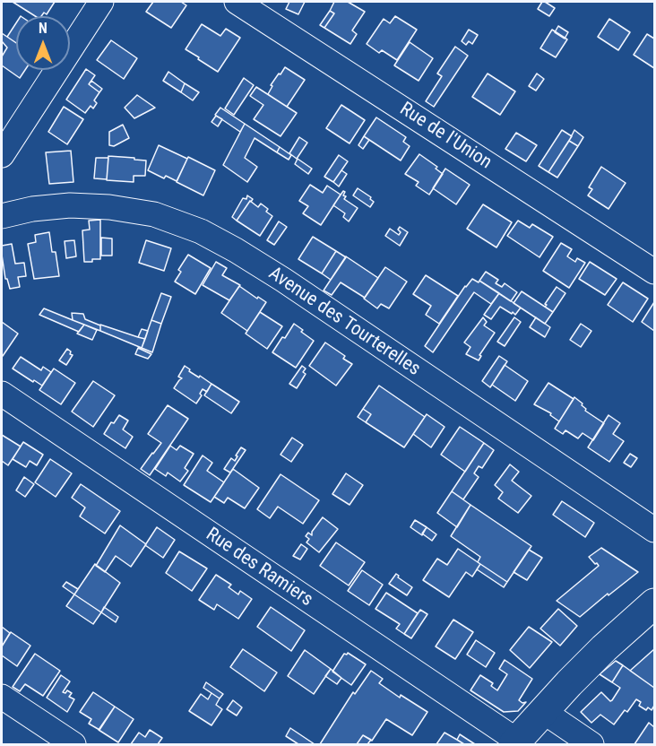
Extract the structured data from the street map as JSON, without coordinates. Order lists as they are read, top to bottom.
{
  "streets": {
    "street": ["Rue de l'Union", "Avenue des Tourterelles", "Rue des Ramiers"]
  },
  "north": "top"
}
